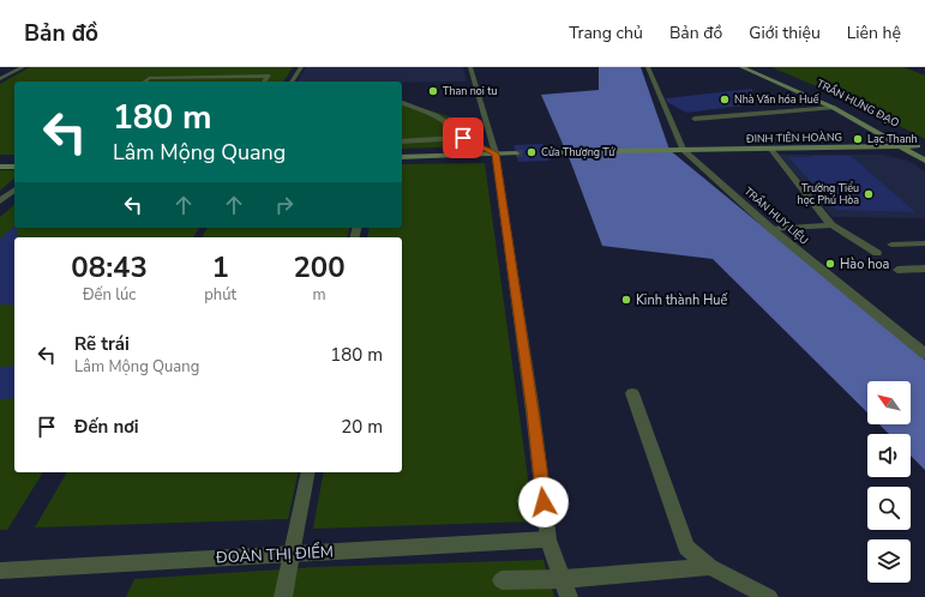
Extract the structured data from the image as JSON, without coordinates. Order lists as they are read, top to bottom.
{
  "streets": {
    "main road": ["TRẦN HƯNG ĐẠO", "ĐINH TIÊN HOÀNG"],
    "street": ["TRẦN HUY LIỆU", "ĐOÀN THỊ ĐIỂM"]
  },
  "crossings": [
    ["TRẦN HƯNG ĐẠO", "ĐINH TIÊN HOÀNG"],
    ["ĐINH TIÊN HOÀNG", "TRẦN HUY LIỆU"]
  ],
  "places": [
    "Than noi tu",
    "Nhà Văn hóa Huế",
    "Lạc Thanh",
    "Cửa Thượng Tứ",
    "Trường Tiểu học Phú Hòa",
    "Hào hoa",
    "Kinh thành Huế"
  ],
  "north": "top left",
  "page": {
    "header": "Bản đồ",
    "nav": [
      "Trang chủ",
      "Bản đồ",
      "Giới thiệu",
      "Liên hệ"
    ],
    "turn": ["180 m", "Lâm Mộng Quang"],
    "eta": [
      "08:43",
      "Đến lúc",
      "1",
      "phút",
      "200",
      "m"
    ],
    "list": [
      {
        "name": "Rẽ trái",
        "note": "Lâm Mộng Quang",
        "value": "180 m"
      },
      {
        "name": "Đến nơi",
        "value": "20 m"
      }
    ]
  }
}
